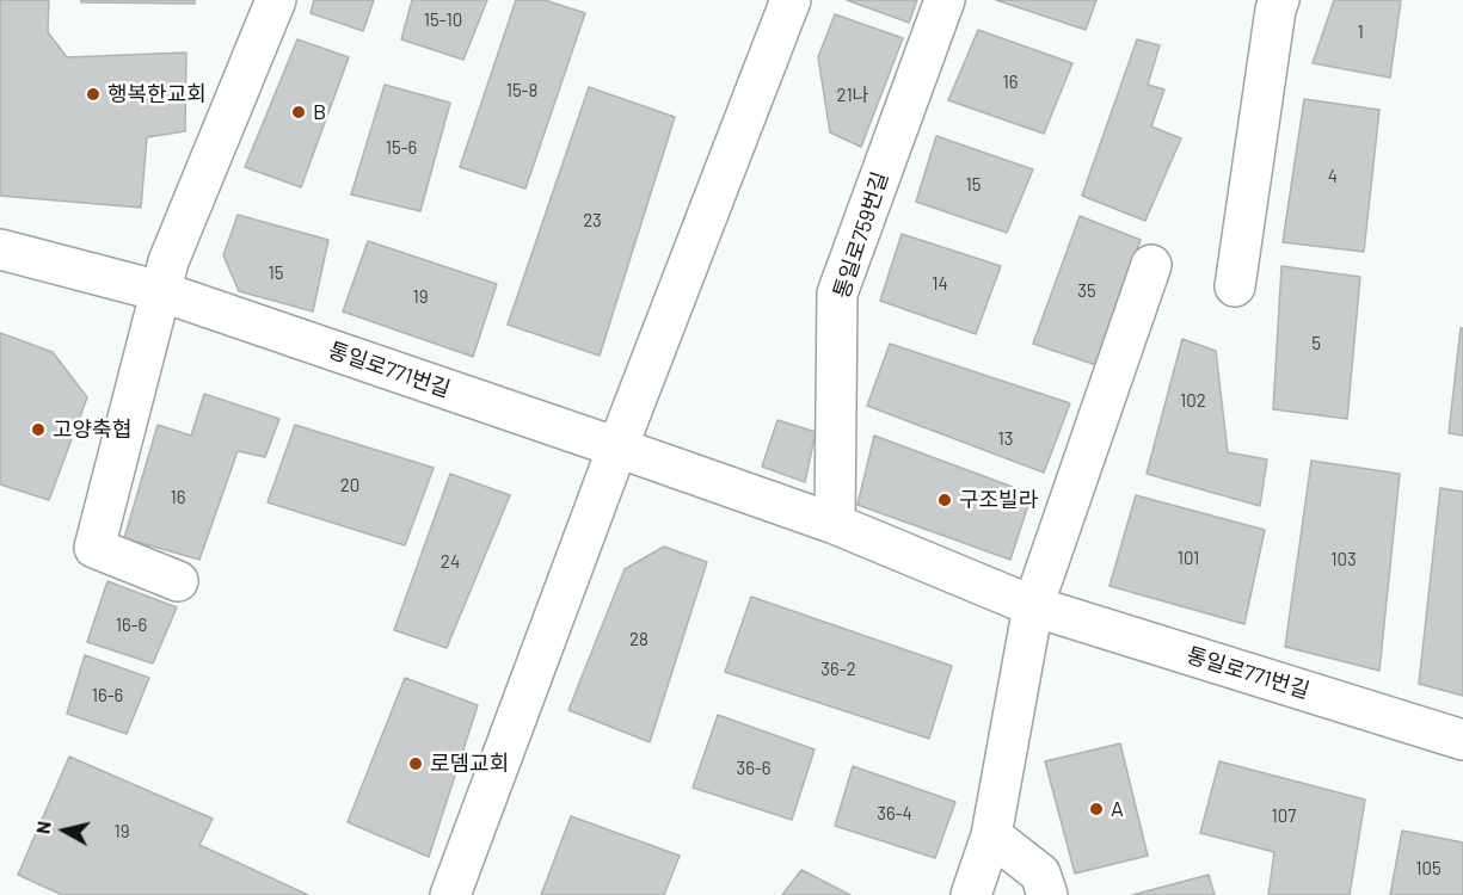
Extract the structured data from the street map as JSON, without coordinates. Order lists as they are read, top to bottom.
{
  "streets": {
    "street": ["통일로759번길", "통일로771번길"]
  },
  "crossings": [
    ["통일로759번길", "통일로771번길"]
  ],
  "places": [
    "행복한교회",
    "B",
    "고양축협",
    "구조빌라",
    "로뎀교회",
    "A"
  ],
  "house_numbers": [
    "15-10",
    "1",
    "16",
    "15-8",
    "21나",
    "15-6",
    "4",
    "15",
    "23",
    "15",
    "14",
    "35",
    "19",
    "5",
    "102",
    "13",
    "20",
    "16",
    "101",
    "103",
    "24",
    "16-6",
    "28",
    "36-2",
    "16-6",
    "36-6",
    "36-4",
    "107",
    "19",
    "105"
  ],
  "north": "left"
}
